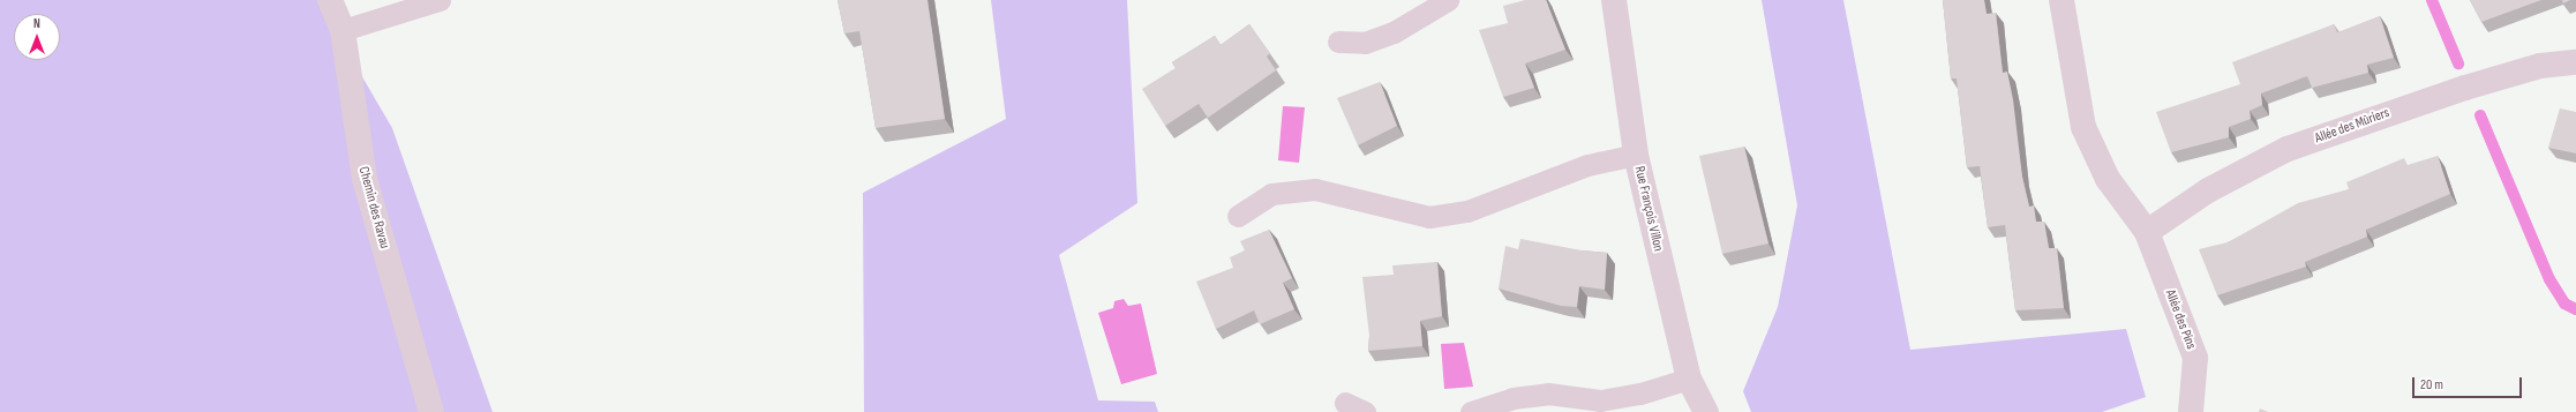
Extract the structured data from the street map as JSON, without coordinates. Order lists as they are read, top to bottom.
{
  "streets": {
    "street": [
      "Allée des Mûriers",
      "Chemin des Ravau",
      "Rue François Villon",
      "Allée des Pins"
    ]
  },
  "crossings": [
    ["Allée des Mûriers", "Allée des Pins"]
  ],
  "scale_bar": "20 m",
  "north": "top"
}
